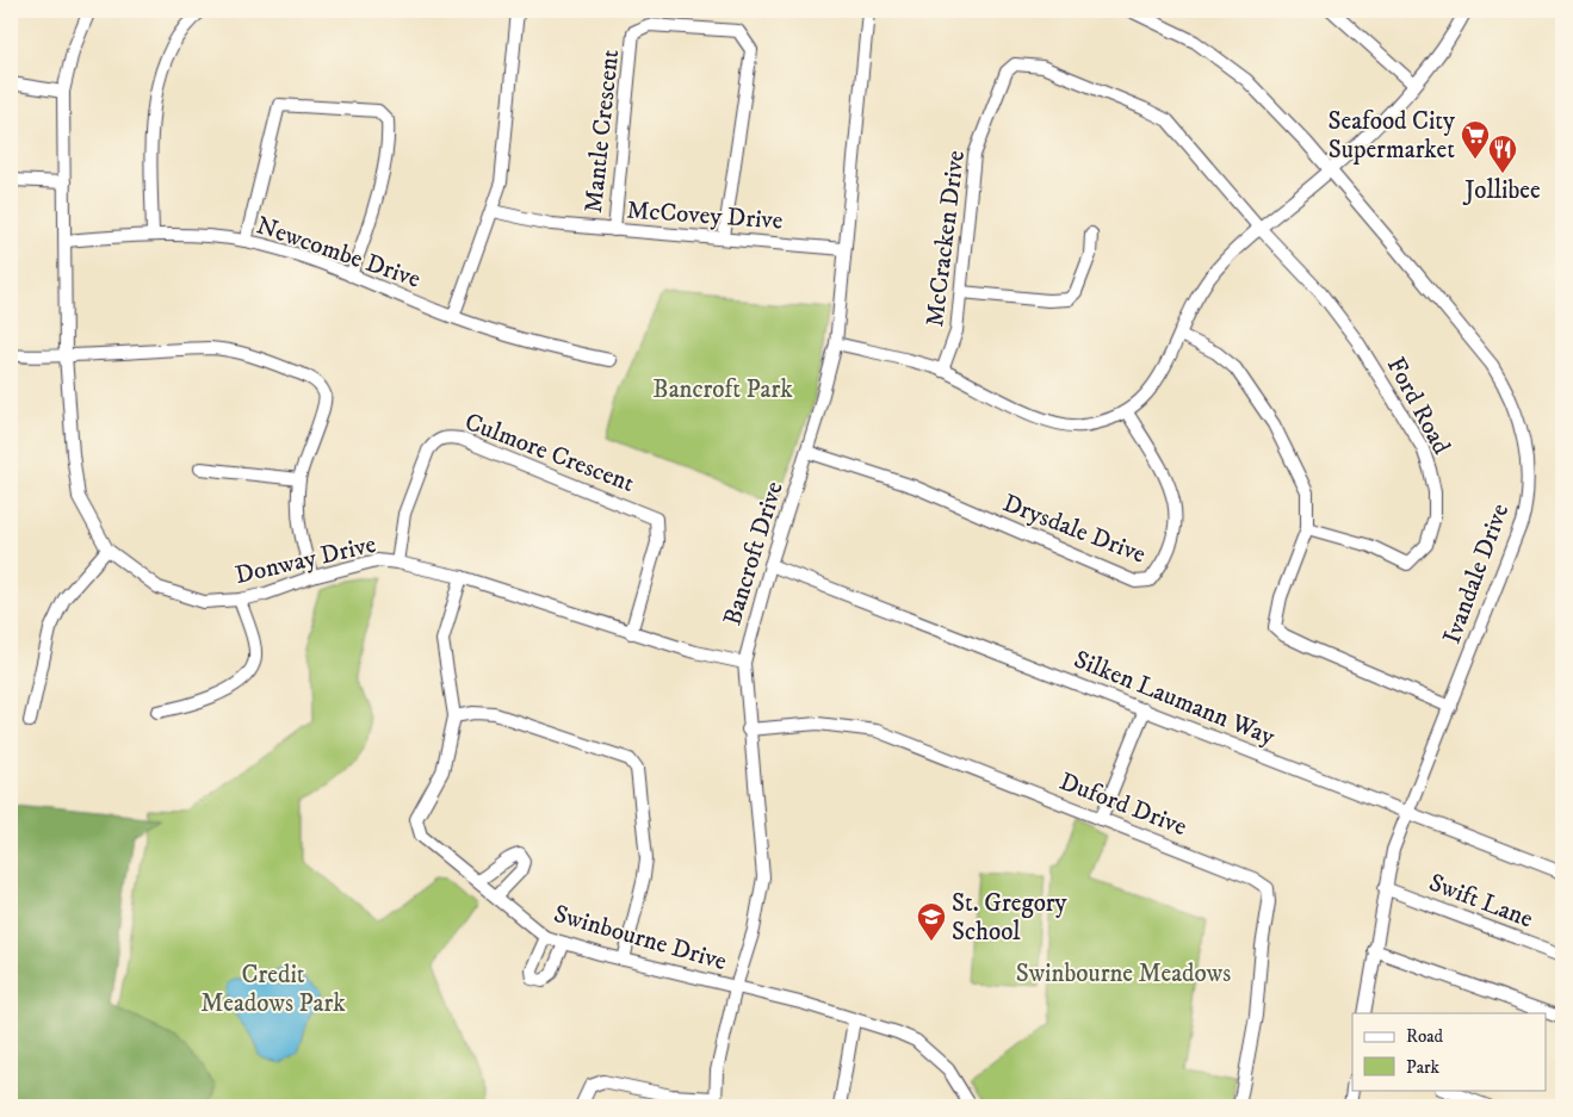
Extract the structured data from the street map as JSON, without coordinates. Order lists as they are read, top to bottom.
{
  "streets": {
    "street": [
      "Mantle Crescent",
      "McCovey Drive",
      "McCracken Drive",
      "Newcombe Drive",
      "Ford Road",
      "Culmore Crescent",
      "Drysdale Drive",
      "Bancroft Drive",
      "Donway Drive",
      "Ivandale Drive",
      "Silken Laumann Way",
      "Duford Drive",
      "Swift Lane",
      "Swinbourne Drive"
    ]
  },
  "crossings": [
    ["Mantle Crescent", "McCovey Drive"],
    ["McCovey Drive", "Bancroft Drive"],
    ["McCracken Drive", "Ford Road"],
    ["Newcombe Drive", "Donway Drive"],
    ["Culmore Crescent", "Donway Drive"],
    ["Drysdale Drive", "Bancroft Drive"],
    ["Bancroft Drive", "Donway Drive"],
    ["Bancroft Drive", "Silken Laumann Way"],
    ["Bancroft Drive", "Duford Drive"],
    ["Bancroft Drive", "Swinbourne Drive"],
    ["Donway Drive", "Swinbourne Drive"],
    ["Ivandale Drive", "Silken Laumann Way"],
    ["Ivandale Drive", "Swift Lane"]
  ],
  "parks": ["Bancroft Park", "Swinbourne Meadows", "Credit Meadows Park"],
  "places": {
    "supermarket": ["Seafood City Supermarket"],
    "restaurant": ["Jollibee"],
    "school or university": ["St. Gregory School"]
  },
  "legend": ["Road", "Park"]
}
